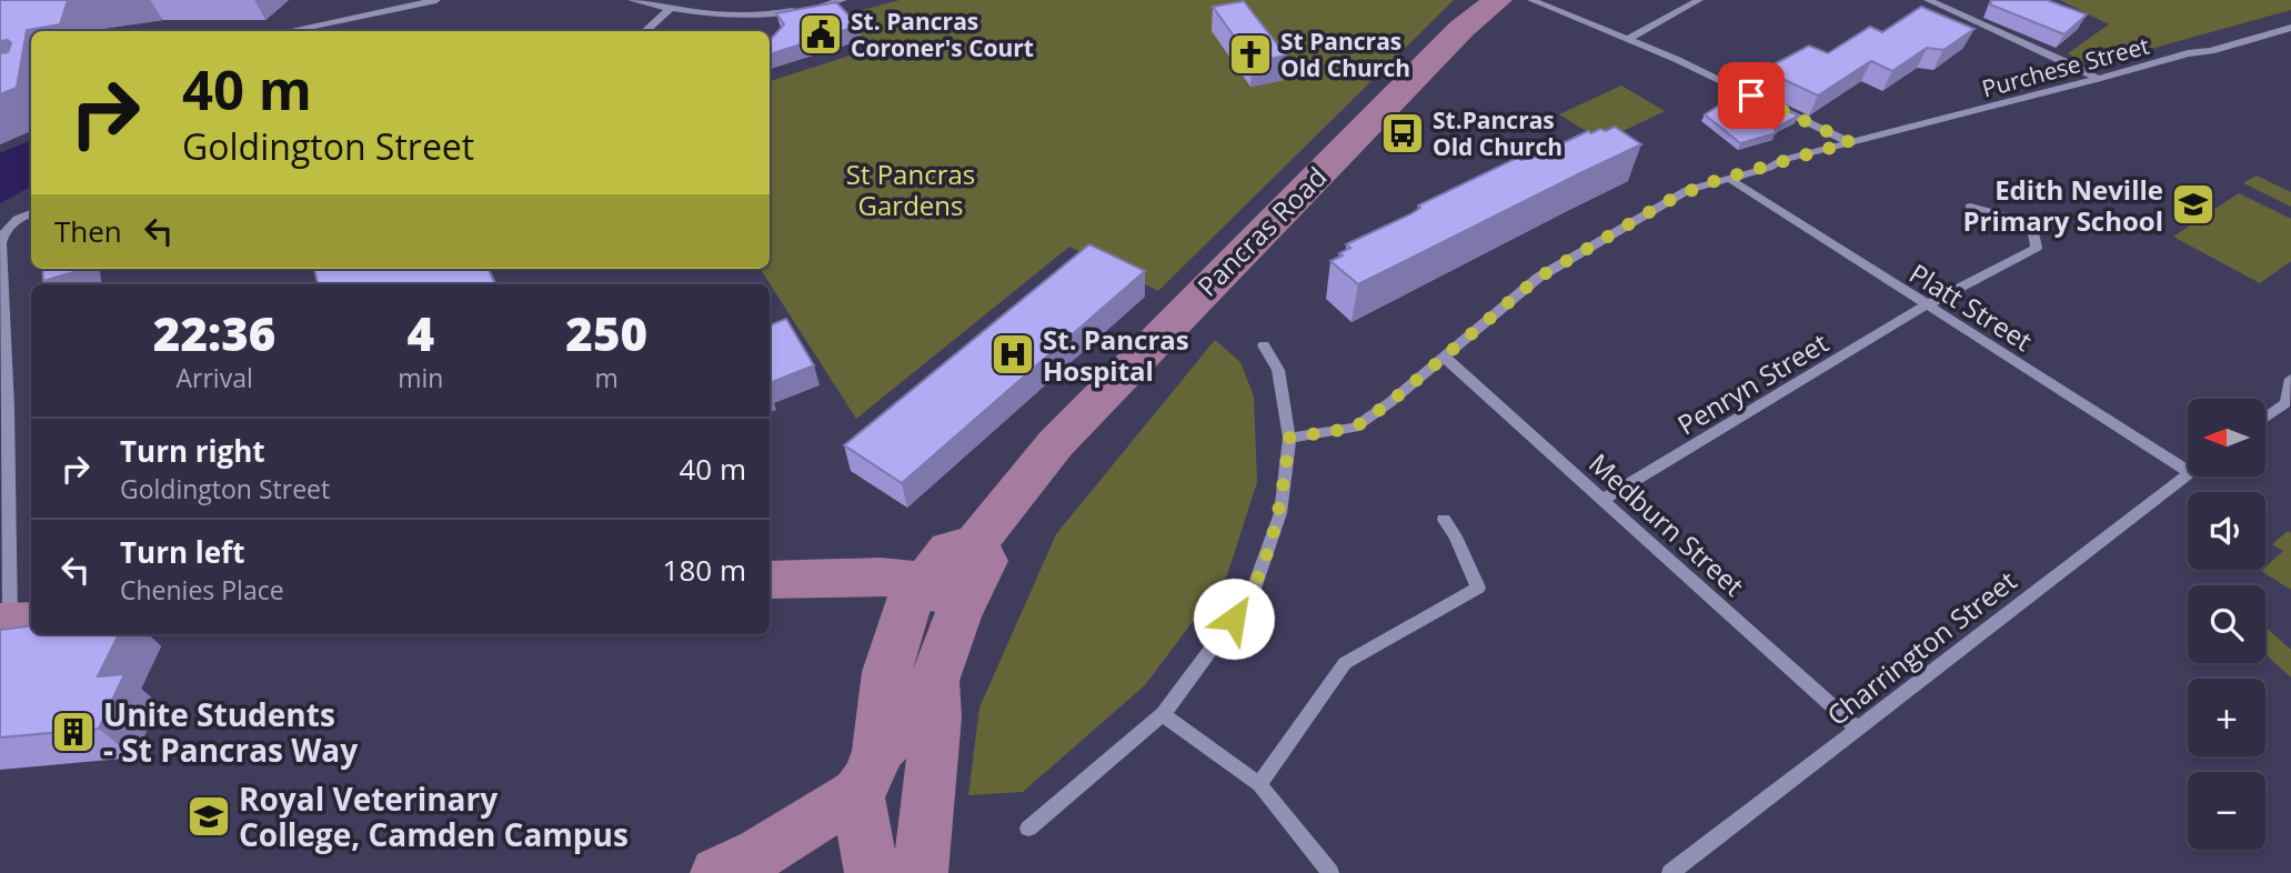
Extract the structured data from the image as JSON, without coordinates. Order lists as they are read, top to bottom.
{
  "streets": {
    "main road": ["Pancras Road"],
    "street": [
      "Purchese Street",
      "Platt Street",
      "Penryn Street",
      "Medburn Street",
      "Charrington Street"
    ]
  },
  "crossings": [
    ["Purchese Street", "Platt Street"],
    ["Purchese Street", "Medburn Street"],
    ["Platt Street", "Penryn Street"],
    ["Penryn Street", "Medburn Street"],
    ["Medburn Street", "Charrington Street"]
  ],
  "parks": ["St Pancras Gardens"],
  "places": {
    "public building": ["St. Pancras Coroner's Court"],
    "church": ["St Pancras Old Church"],
    "bus stop": ["St.Pancras Old Church"],
    "school or university": ["Edith Neville Primary School", "Royal Veterinary College, Camden Campus"],
    "hospital": ["St. Pancras Hospital"],
    "building": ["Unite Students - St Pancras Way"]
  },
  "north": "left",
  "page": {
    "turn": ["40 m", "Goldington Street"],
    "then": "Then",
    "eta": [
      "22:36",
      "Arrival",
      "4",
      "min",
      "250",
      "m"
    ],
    "map_buttons": ["+", "−"],
    "list": [
      {
        "name": "Turn right",
        "note": "Goldington Street",
        "value": "40 m"
      },
      {
        "name": "Turn left",
        "note": "Chenies Place",
        "value": "180 m"
      }
    ]
  }
}
